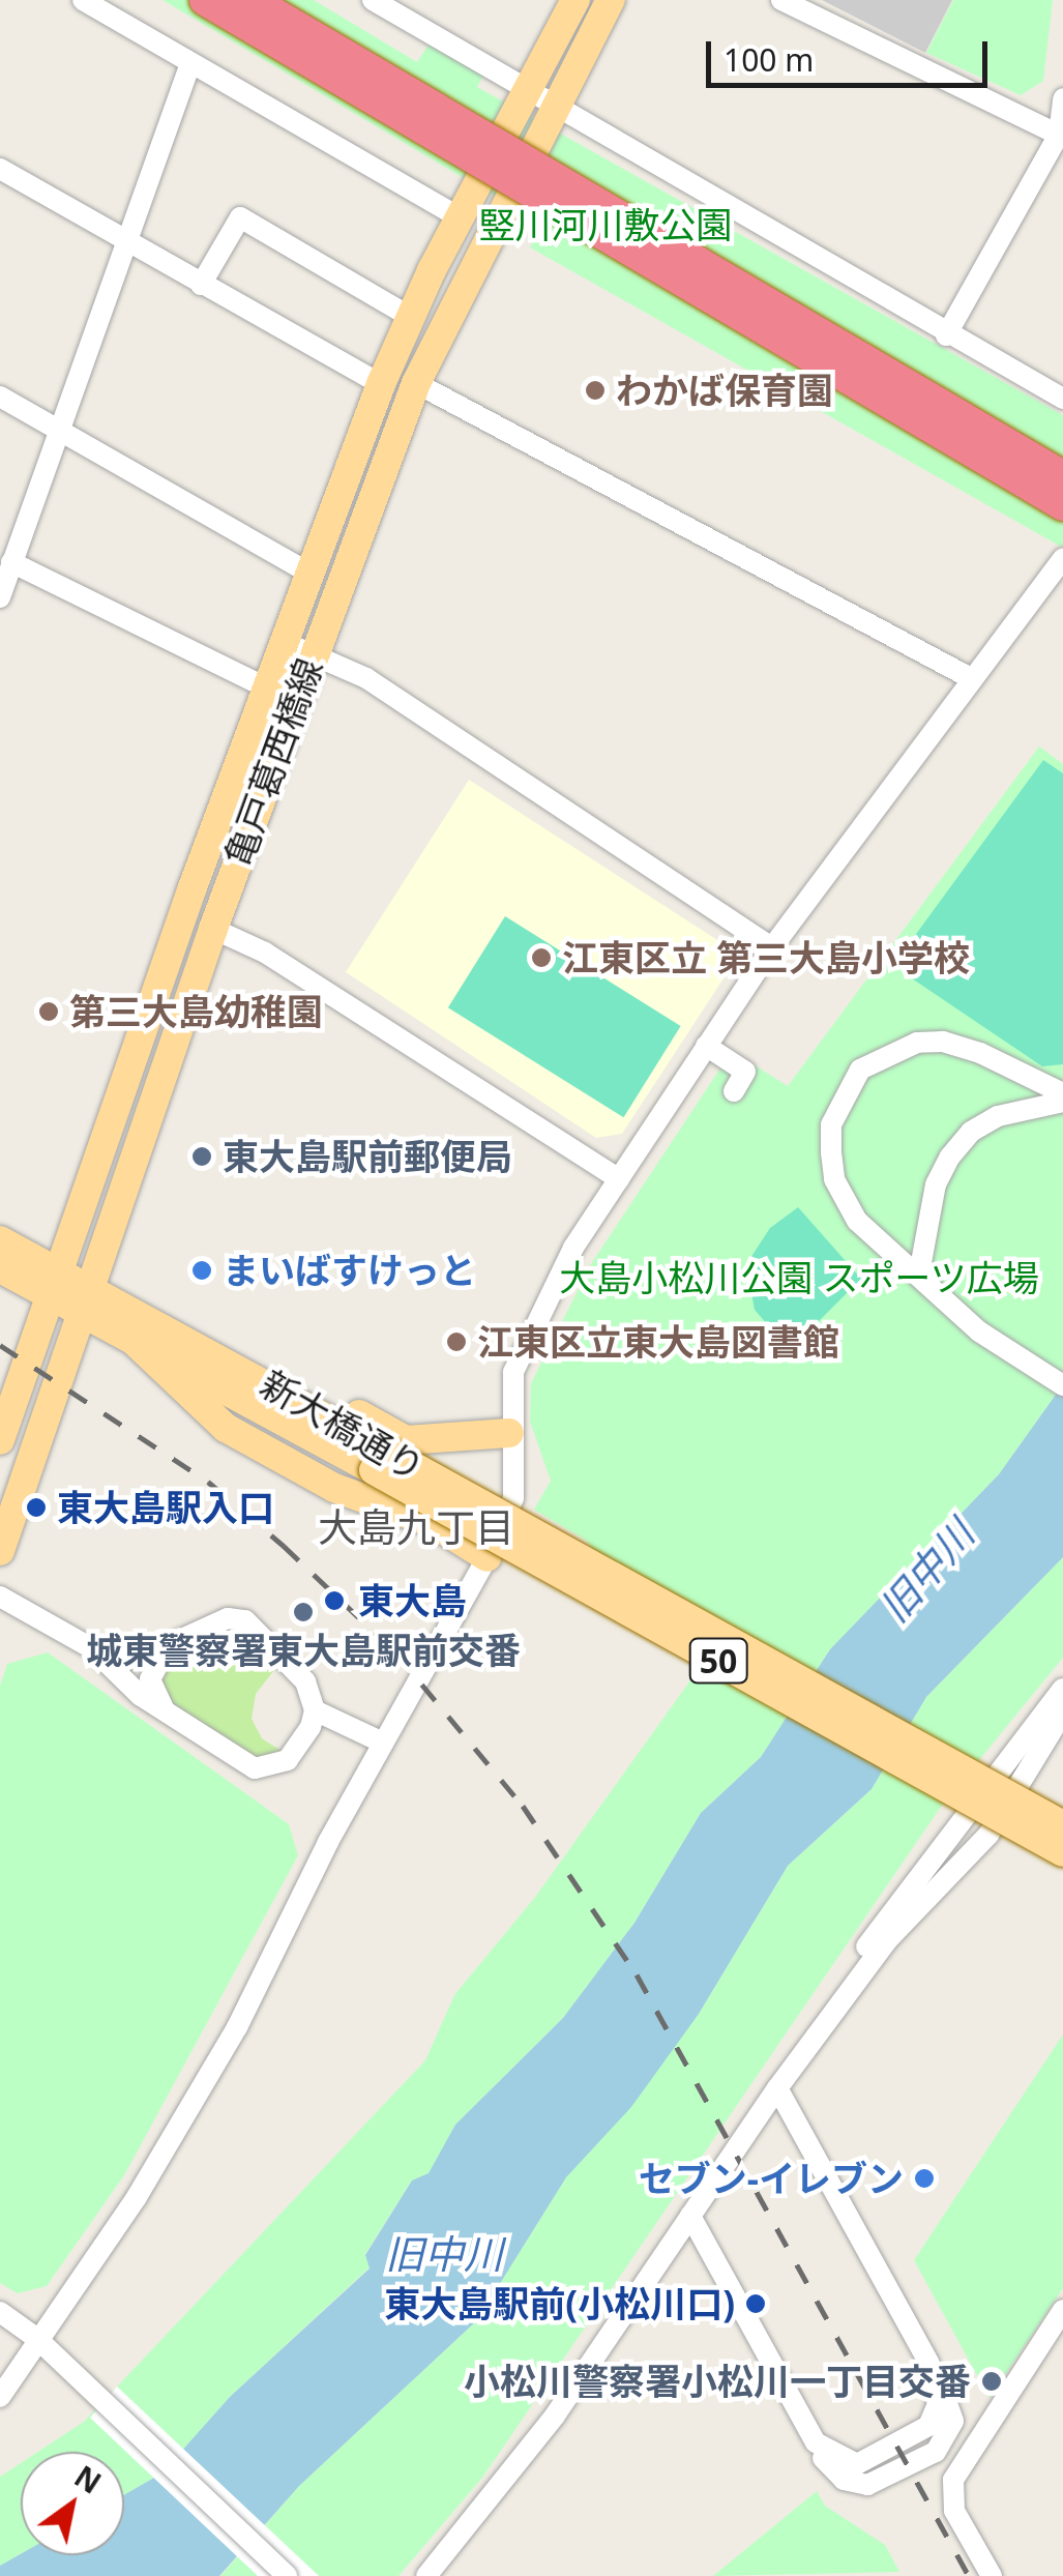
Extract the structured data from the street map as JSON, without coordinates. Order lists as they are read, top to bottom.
{
  "streets": {
    "main road": ["亀戸葛西橋線", "新大橋通り", "50"]
  },
  "crossings": [
    ["亀戸葛西橋線", "新大橋通り"]
  ],
  "districts": ["大島九丁目"],
  "water": ["旧中川"],
  "parks": ["竪川河川敷公園", "大島小松川公園 スポーツ広場"],
  "places": [
    "わかば保育園",
    "江東区立 第三大島小学校",
    "第三大島幼稚園",
    "東大島駅前郵便局",
    "まいばすけっと",
    "江東区立東大島図書館",
    "東大島駅入口",
    "東大島",
    "城東警察署東大島駅前交番",
    "セブン-イレブン",
    "東大島駅前(小松川口)",
    "小松川警察署小松川一丁目交番"
  ],
  "scale_bar": "100 m",
  "north": "top right"
}
